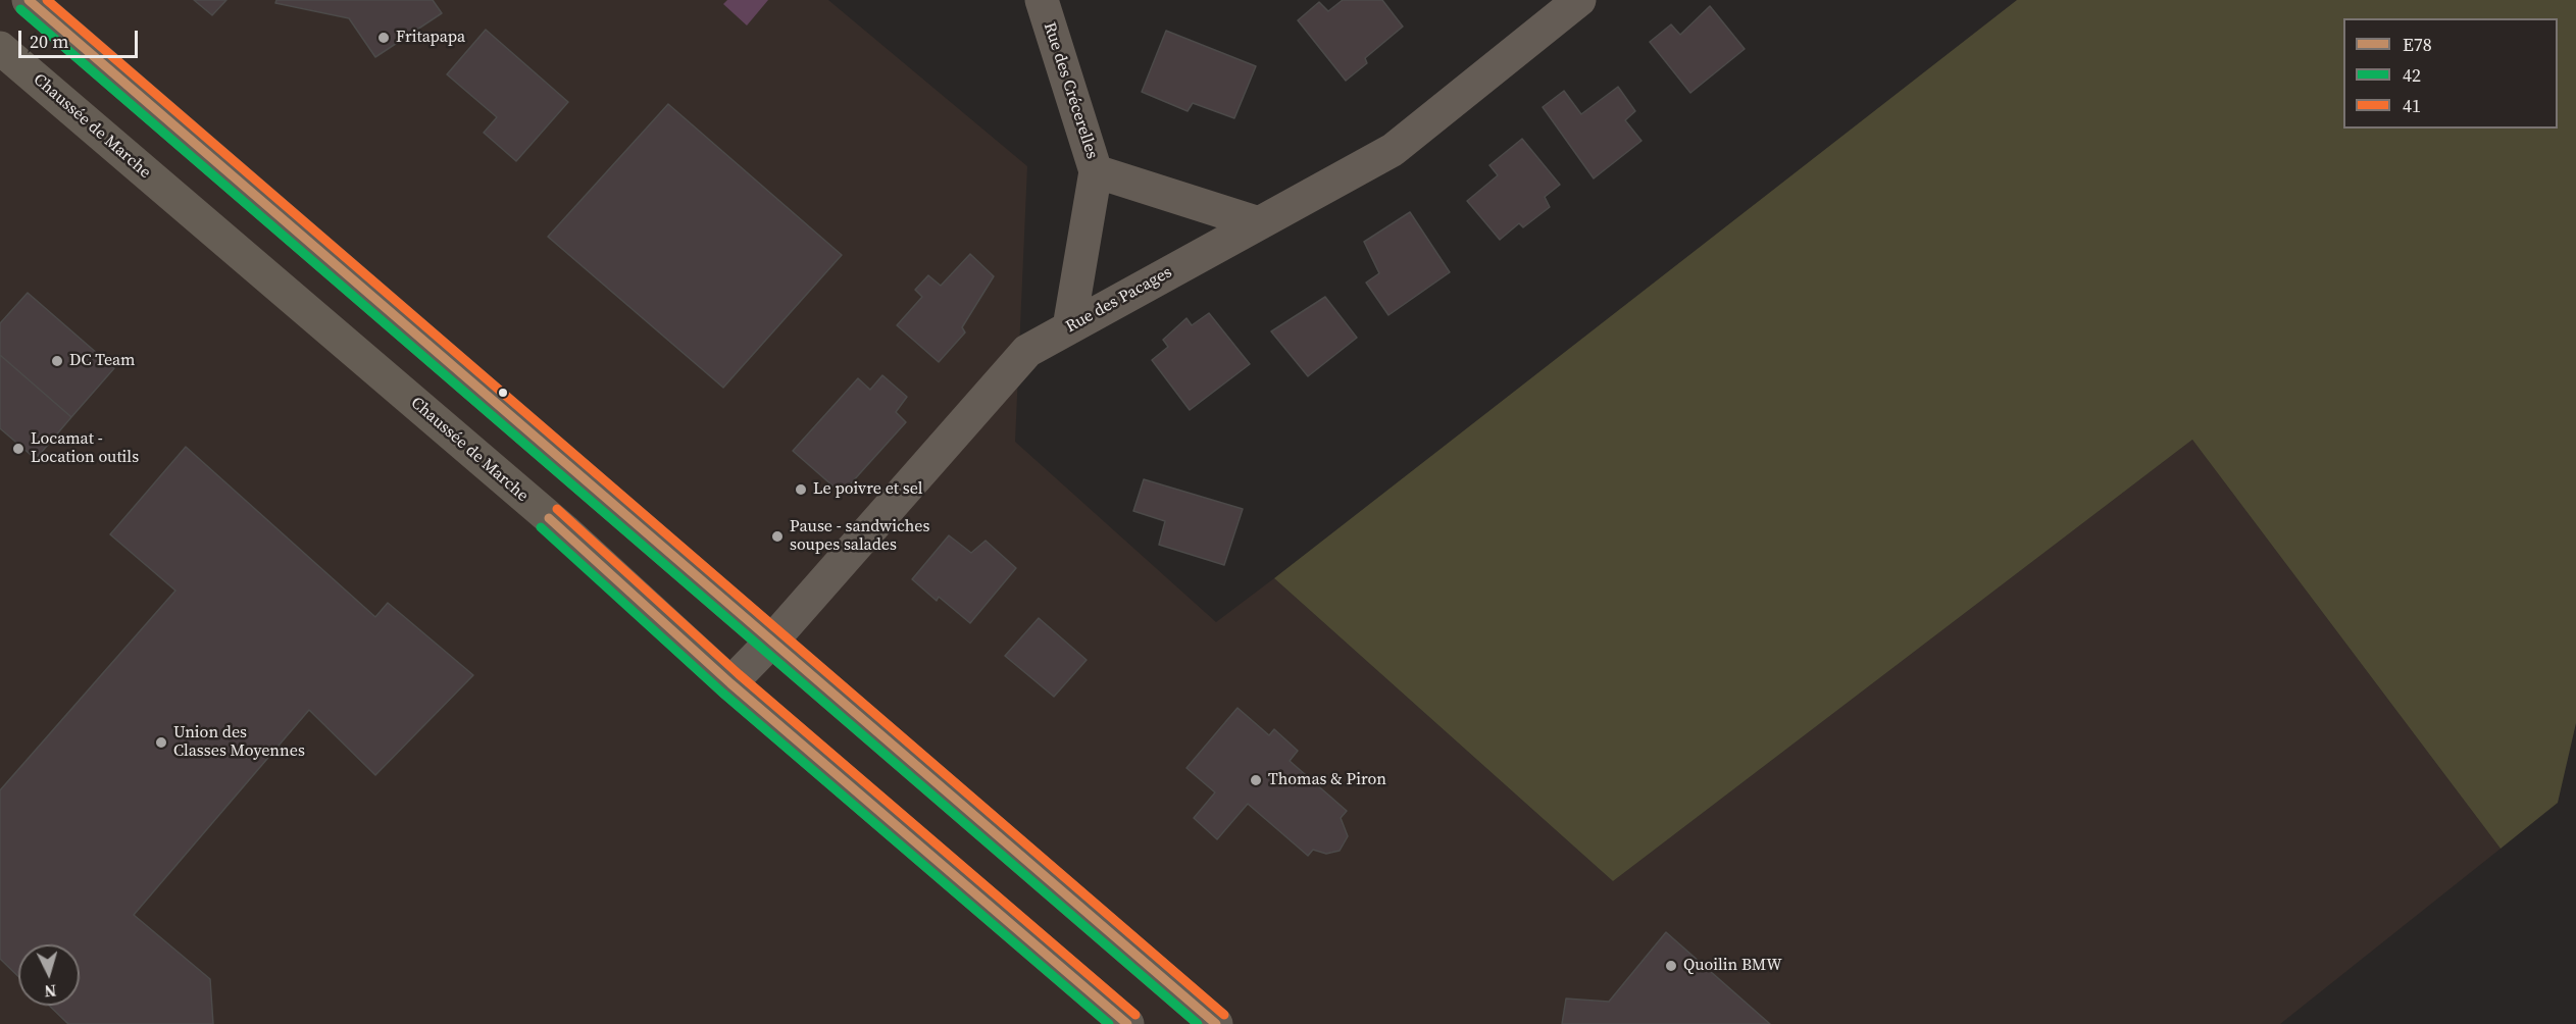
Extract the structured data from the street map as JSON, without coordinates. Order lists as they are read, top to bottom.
{
  "streets": {
    "main road": ["Chaussée de Marche"],
    "street": ["Rue des Crécerelles", "Rue des Pacages"]
  },
  "crossings": [
    ["Rue des Crécerelles", "Rue des Pacages"],
    ["Chaussée de Marche", "Rue des Pacages"]
  ],
  "places": [
    "Fritapapa",
    "DC Team",
    "Locamat - Location outils",
    "Le poivre et sel",
    "Pause - sandwiches soupes salades",
    "Union des Classes Moyennes",
    "Thomas & Piron",
    "Quoilin BMW"
  ],
  "lines": ["transit line E78", "transit line 41", "transit line 42"],
  "legend": ["E78", "42", "41"],
  "scale_bar": "20 m",
  "north": "bottom"
}
